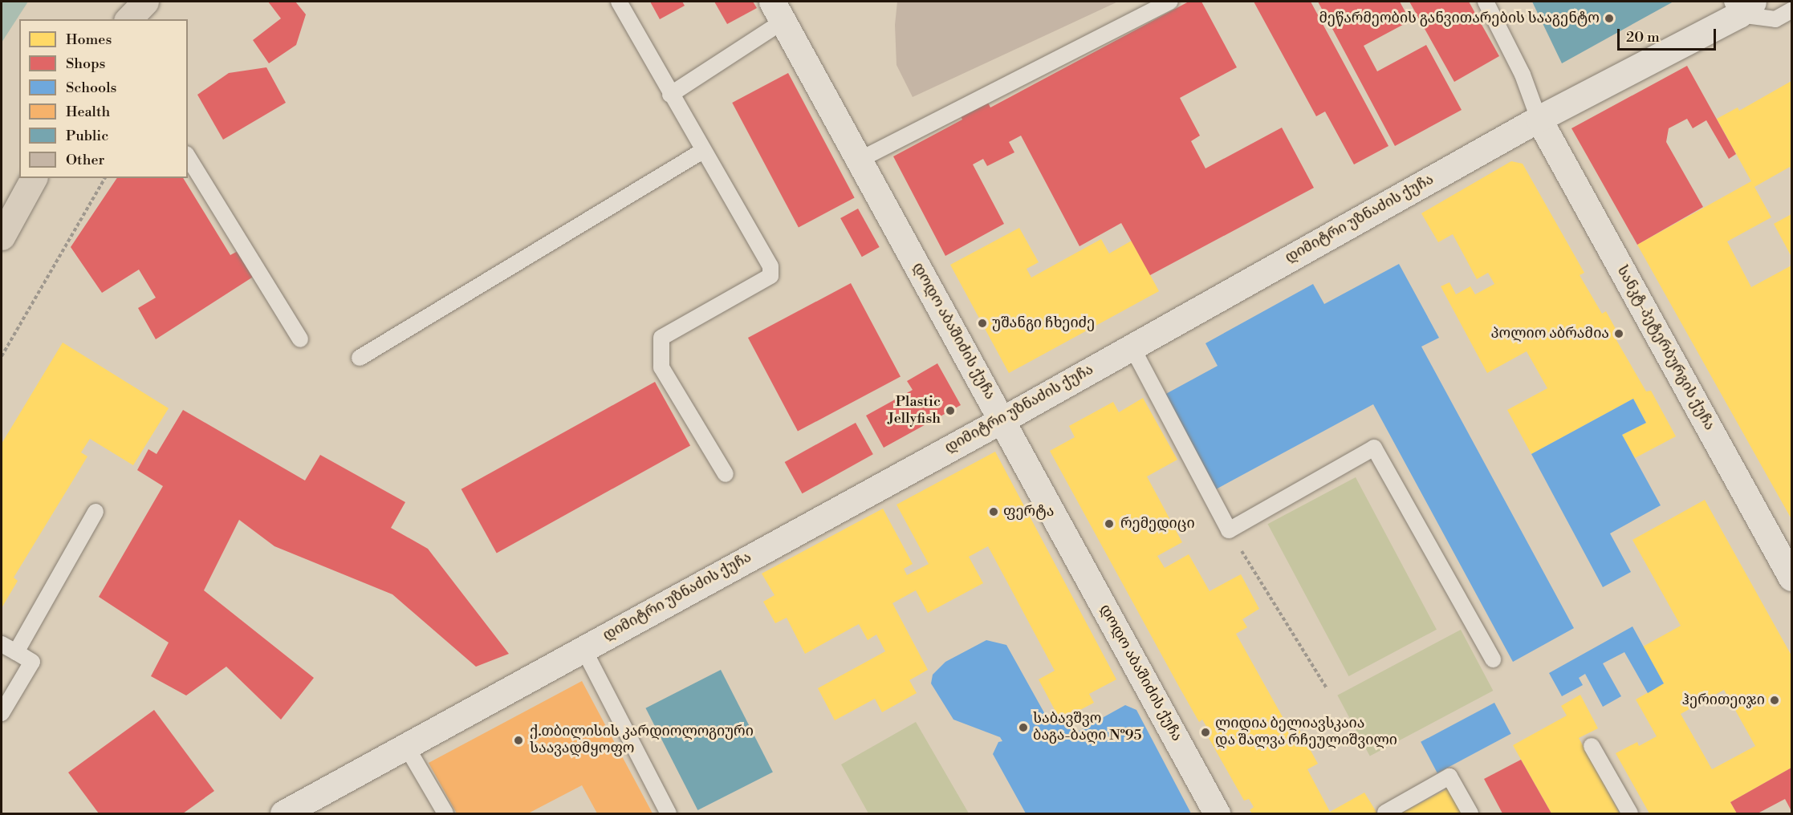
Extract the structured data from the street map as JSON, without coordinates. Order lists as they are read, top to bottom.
{
  "streets": {
    "street": ["დიმიტრი უზნაძის ქუჩა", "დოდო აბაშიძის ქუჩა", "სანკტ-პეტერბურგის ქუჩა"]
  },
  "crossings": [
    ["დიმიტრი უზნაძის ქუჩა", "დოდო აბაშიძის ქუჩა"],
    ["დიმიტრი უზნაძის ქუჩა", "სანკტ-პეტერბურგის ქუჩა"]
  ],
  "places": [
    "მეწარმეობის განვითარების სააგენტო",
    "უშანგი ჩხეიძე",
    "პოლიო აბრამია",
    "Plastic Jellyfish",
    "ფერტა",
    "რემედიცი",
    "ჰერითეიჯი",
    "საბავშვო ბაგა-ბაღი №95",
    "ლიდია ბელიავსკაია და შალვა რჩეულიშვილი",
    "ქ.თბილისის კარდიოლოგიური საავადმყოფო"
  ],
  "legend": [
    "Homes",
    "Shops",
    "Schools",
    "Health",
    "Public",
    "Other"
  ],
  "scale_bar": "20 m"
}
